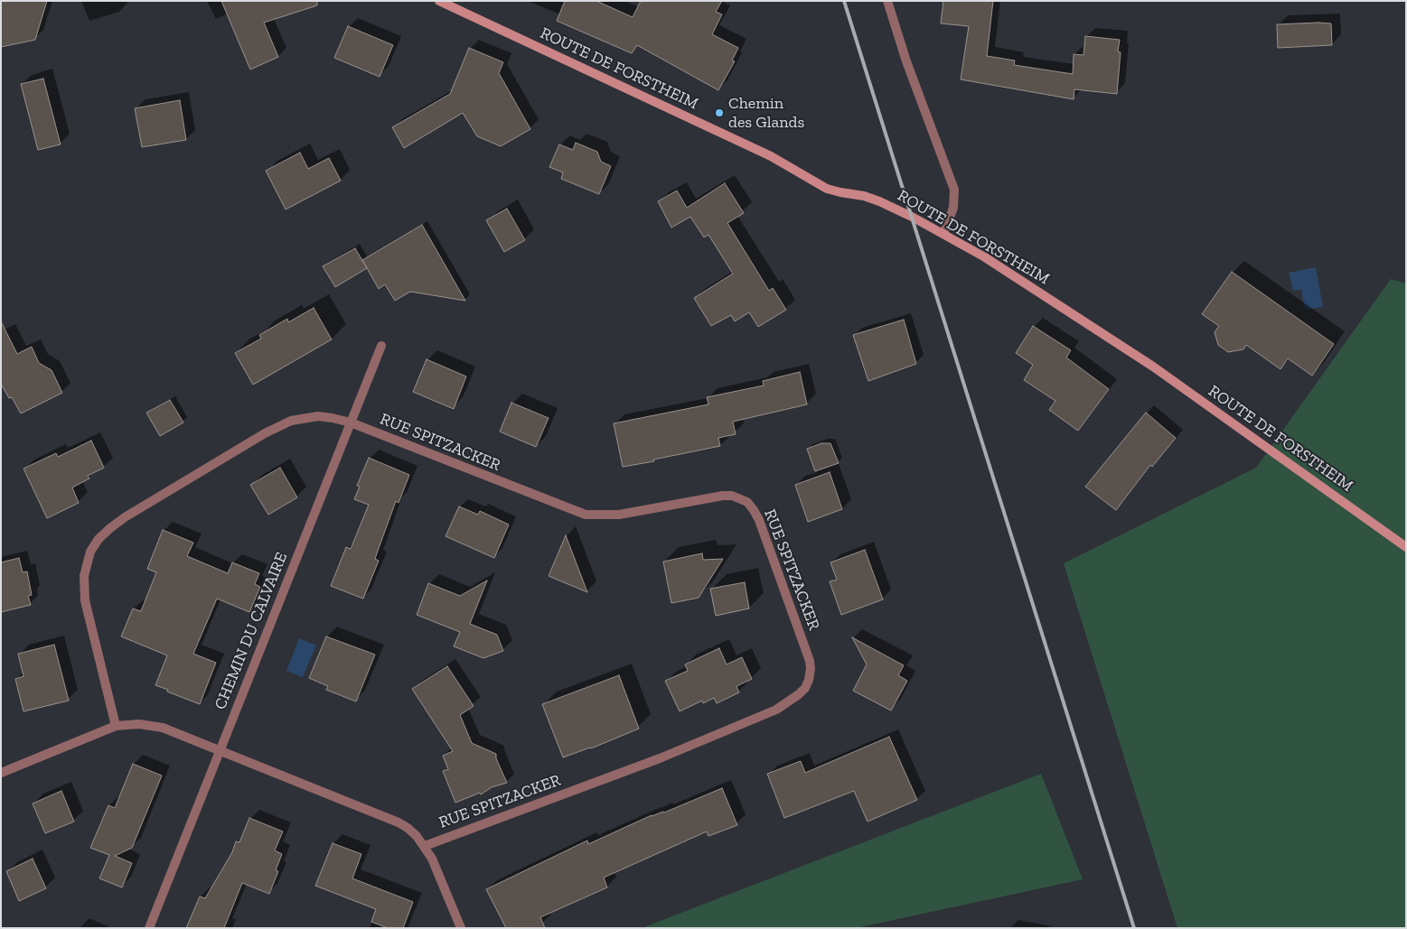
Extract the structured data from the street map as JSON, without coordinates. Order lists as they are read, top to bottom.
{
  "streets": {
    "street": ["ROUTE DE FORSTHEIM", "RUE SPITZACKER", "CHEMIN DU CALVAIRE"]
  },
  "crossings": [
    ["RUE SPITZACKER", "CHEMIN DU CALVAIRE"]
  ],
  "places": ["Chemin des Glands"]
}
